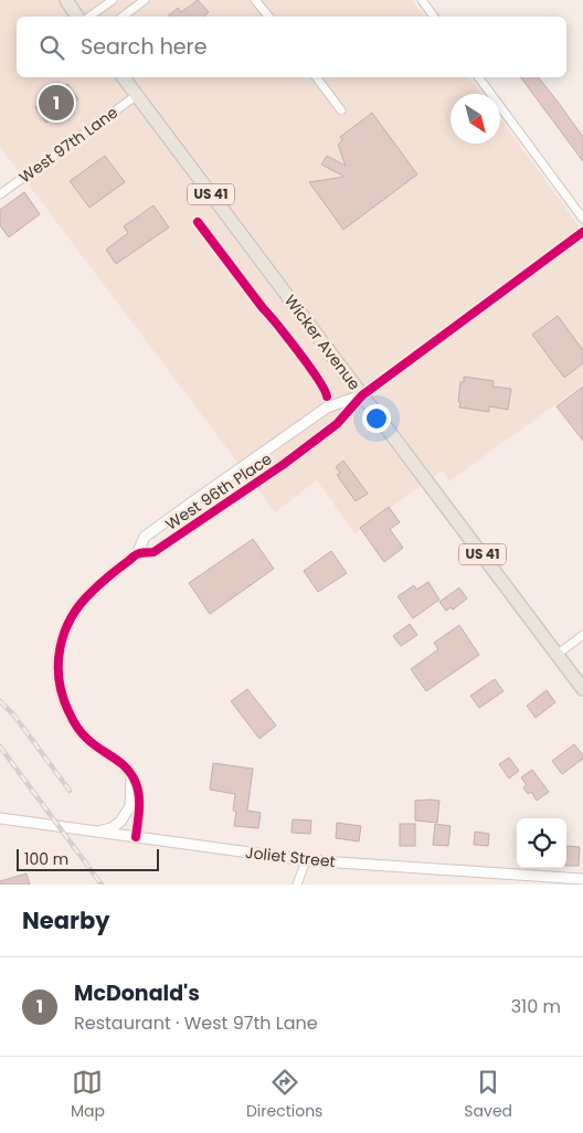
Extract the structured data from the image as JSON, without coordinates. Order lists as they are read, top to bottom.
{
  "streets": {
    "highway": ["US 41", "Wicker Avenue"],
    "street": ["West 97th Lane", "West 96th Place", "Joliet Street"]
  },
  "crossings": [
    ["West 97th Lane", "Wicker Avenue"],
    ["Wicker Avenue", "West 96th Place"]
  ],
  "scale_bar": "100 m",
  "north": "bottom right",
  "page": {
    "search": "Search here",
    "pins": "1",
    "scale": "100 m",
    "heading": "Nearby",
    "list": [
      {
        "mark": "1",
        "name": "McDonald's",
        "note": "Restaurant · West 97th Lane",
        "value": "310 m"
      }
    ],
    "nav": ["Map", "Directions", "Saved"]
  }
}
